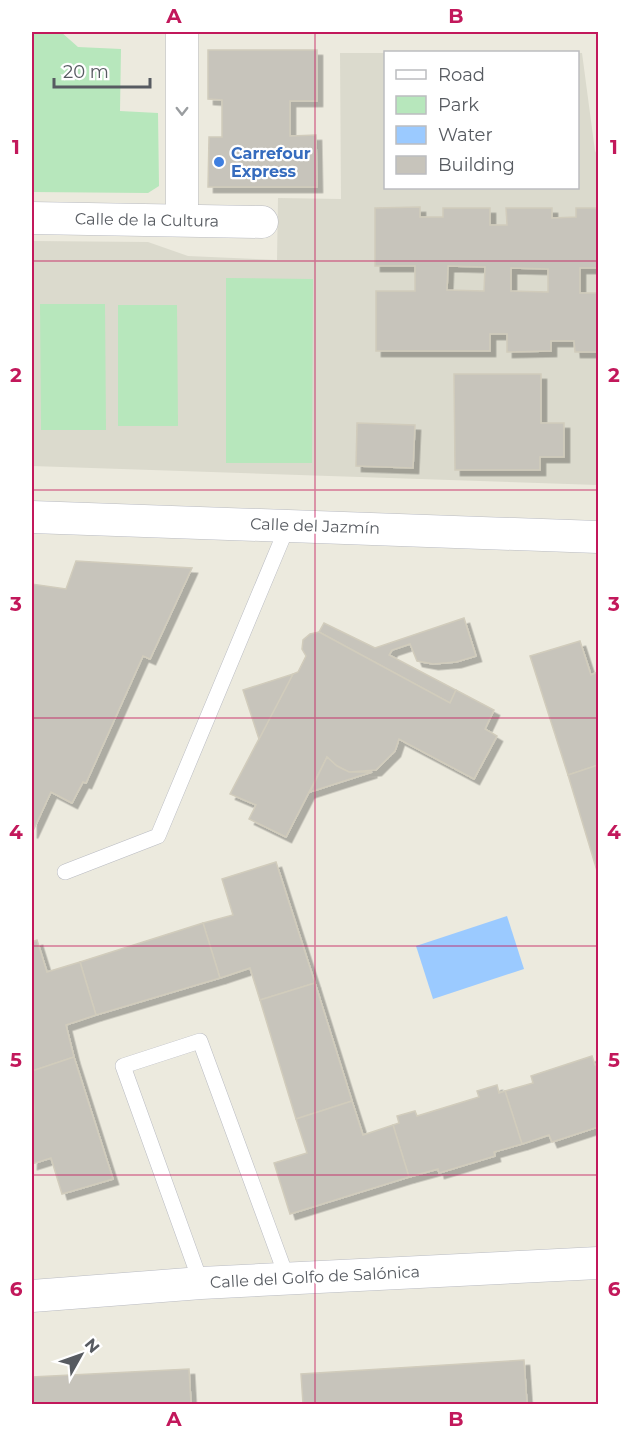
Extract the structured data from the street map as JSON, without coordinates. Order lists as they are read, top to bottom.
{
  "streets": {
    "street": ["Calle de la Cultura", "Calle del Jazmín", "Calle del Golfo de Salónica"]
  },
  "places": ["Carrefour Express"],
  "legend": [
    "Road",
    "Park",
    "Water",
    "Building"
  ],
  "scale_bar": "20 m",
  "north": "top right",
  "grid": {
    "columns": ["A", "B"],
    "rows": [
      "1",
      "2",
      "3",
      "4",
      "5",
      "6"
    ]
  }
}
